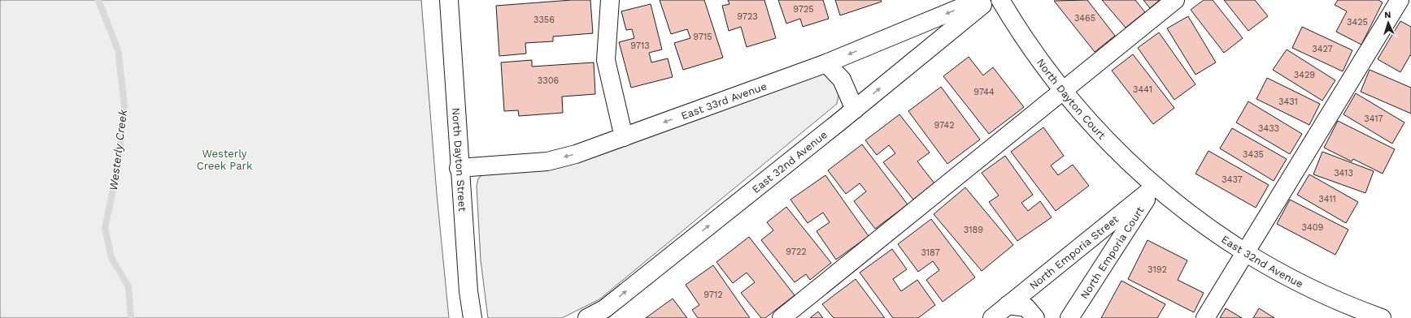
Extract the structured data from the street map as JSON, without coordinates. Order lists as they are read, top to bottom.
{
  "streets": {
    "street": [
      "North Dayton Court",
      "East 33rd Avenue",
      "North Dayton Street",
      "East 32nd Avenue",
      "North Emporia Street",
      "North Emporia Court"
    ]
  },
  "crossings": [
    ["North Dayton Court", "East 32nd Avenue"],
    ["North Dayton Court", "North Emporia Street"],
    ["North Dayton Court", "North Emporia Court"],
    ["East 33rd Avenue", "North Dayton Street"],
    ["East 32nd Avenue", "North Emporia Street"],
    ["East 32nd Avenue", "North Emporia Court"],
    ["North Emporia Street", "North Emporia Court"]
  ],
  "one_way": ["East 33rd Avenue"],
  "water": ["Westerly Creek"],
  "parks": ["Westerly Creek Park"],
  "house_numbers": [
    "9725",
    "9723",
    "3465",
    "3356",
    "3425",
    "9715",
    "9713",
    "3427",
    "3429",
    "3306",
    "3441",
    "9744",
    "3431",
    "3417",
    "9742",
    "3433",
    "3435",
    "3413",
    "3437",
    "3411",
    "3409",
    "3189",
    "9722",
    "3187",
    "3192",
    "9712"
  ],
  "north": "top"
}
